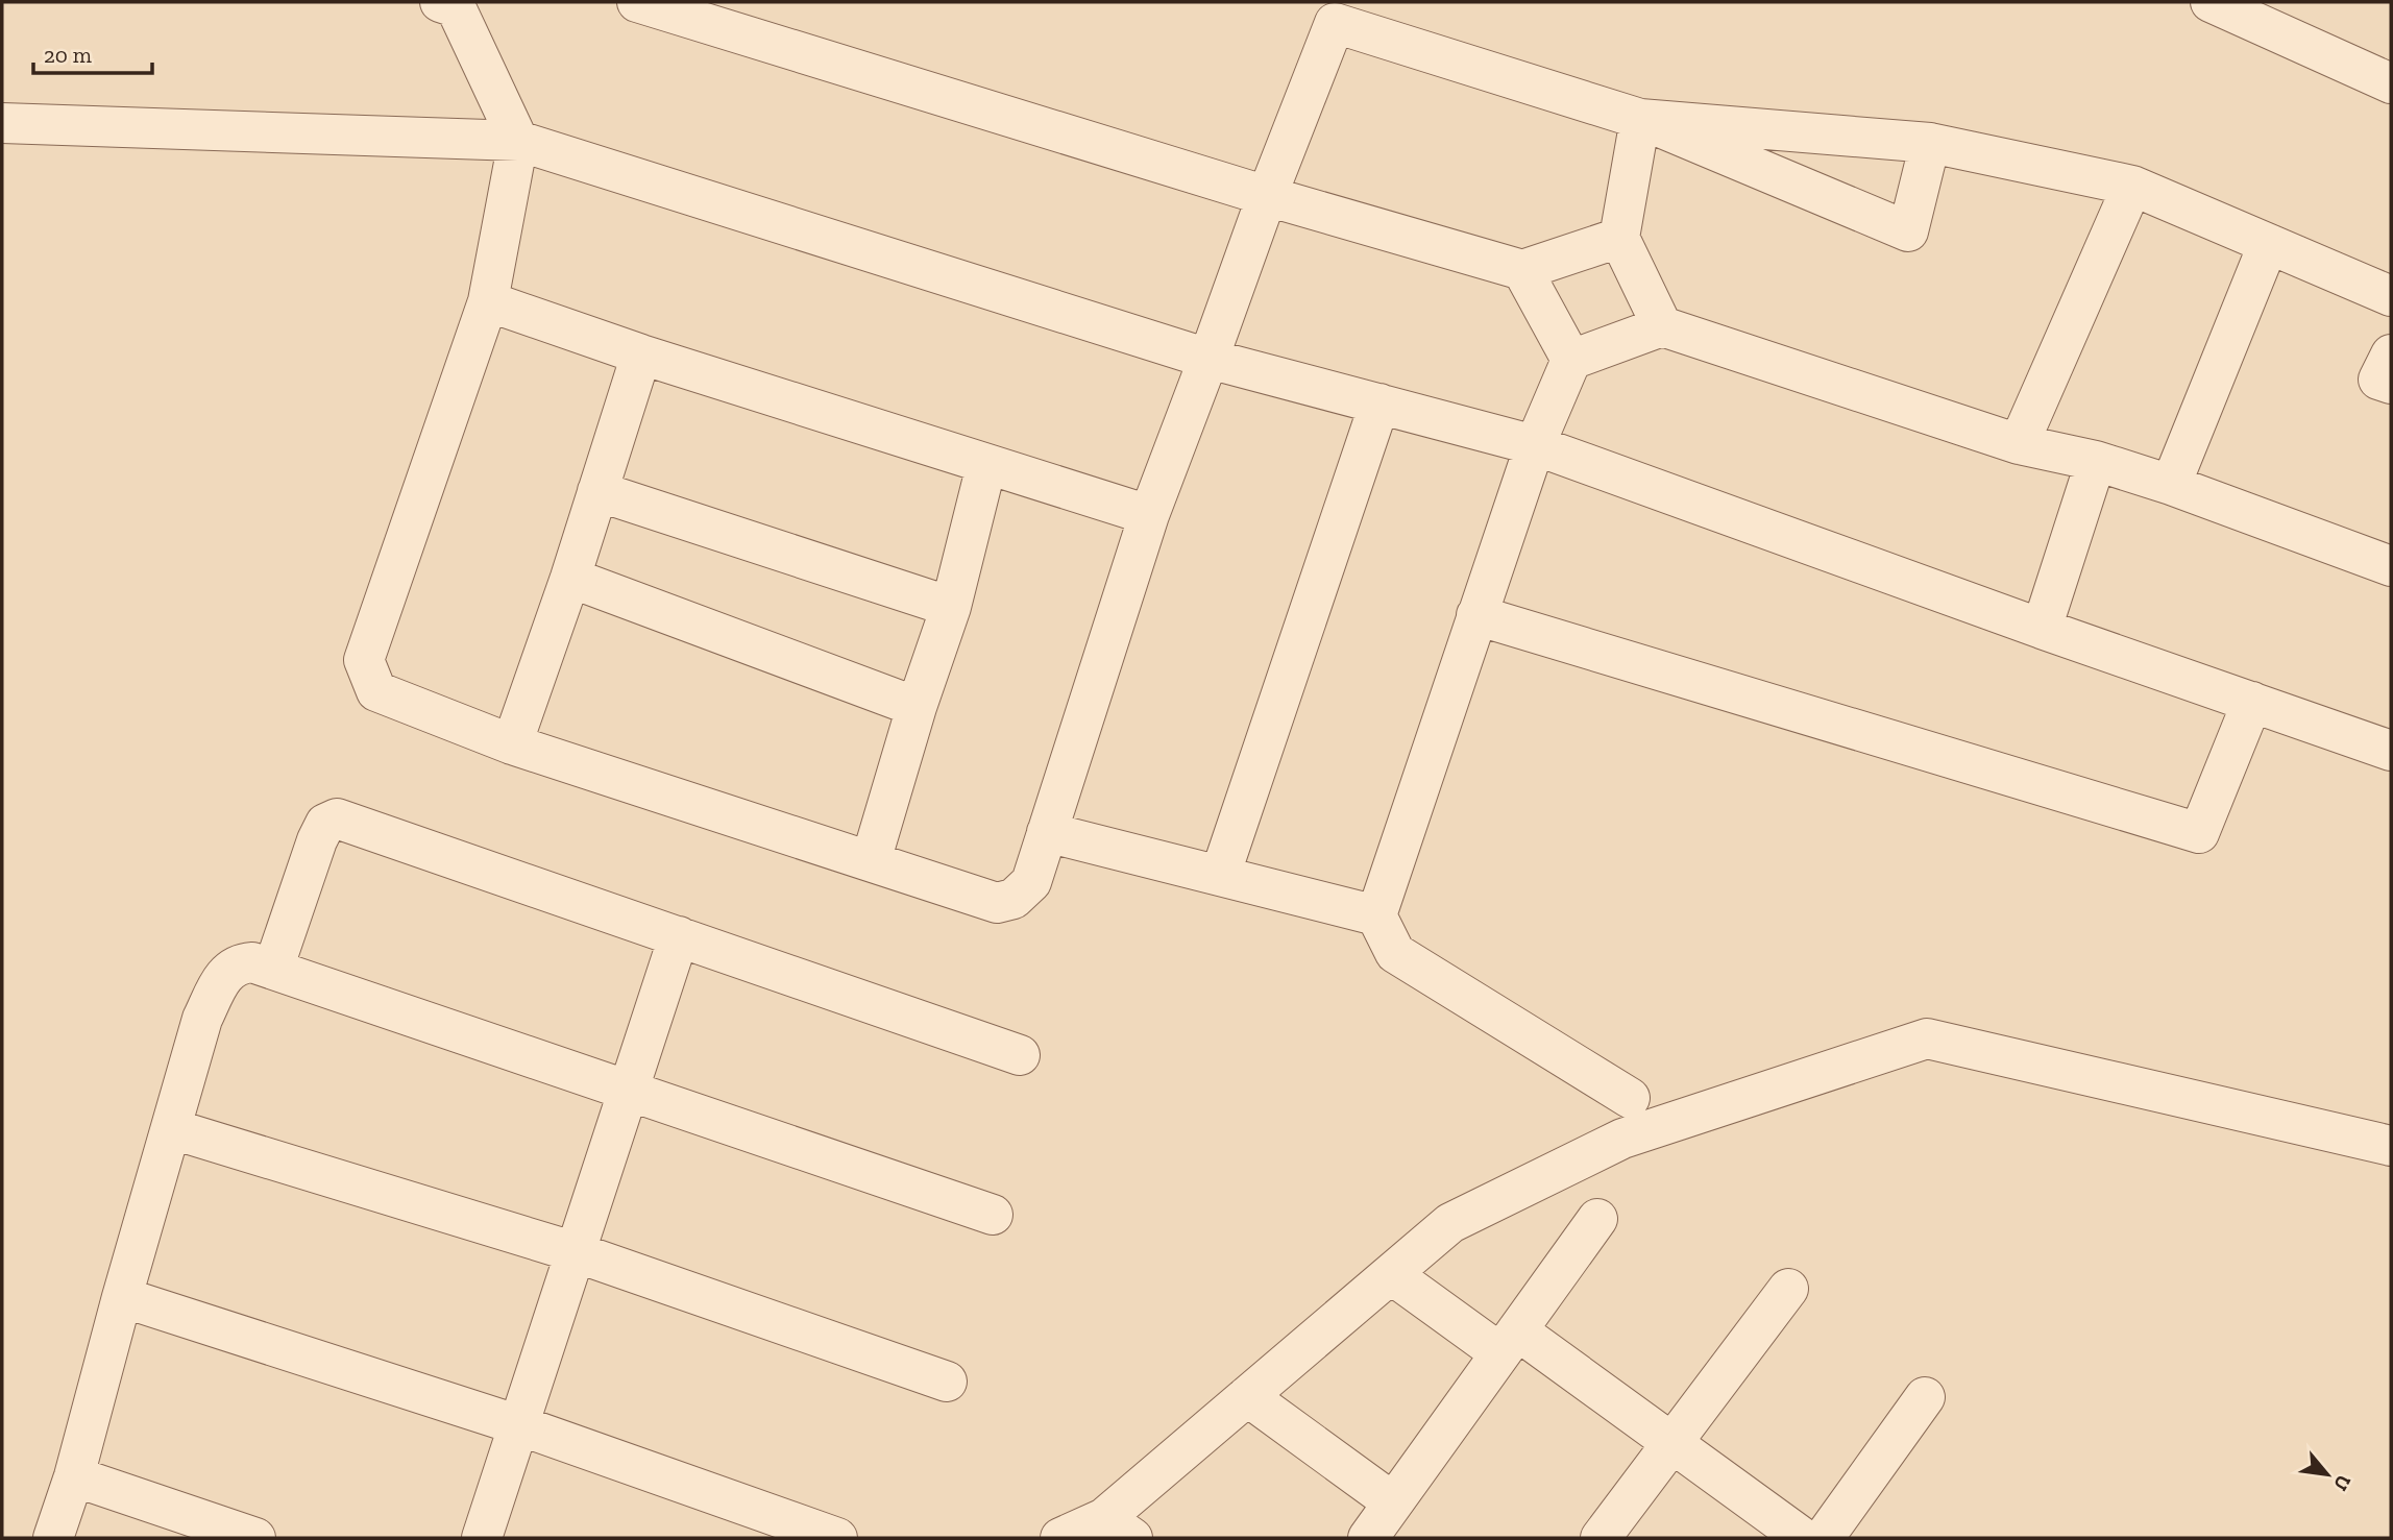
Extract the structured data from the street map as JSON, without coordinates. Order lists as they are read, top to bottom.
{
  "scale_bar": "20 m",
  "north": "bottom right"
}
